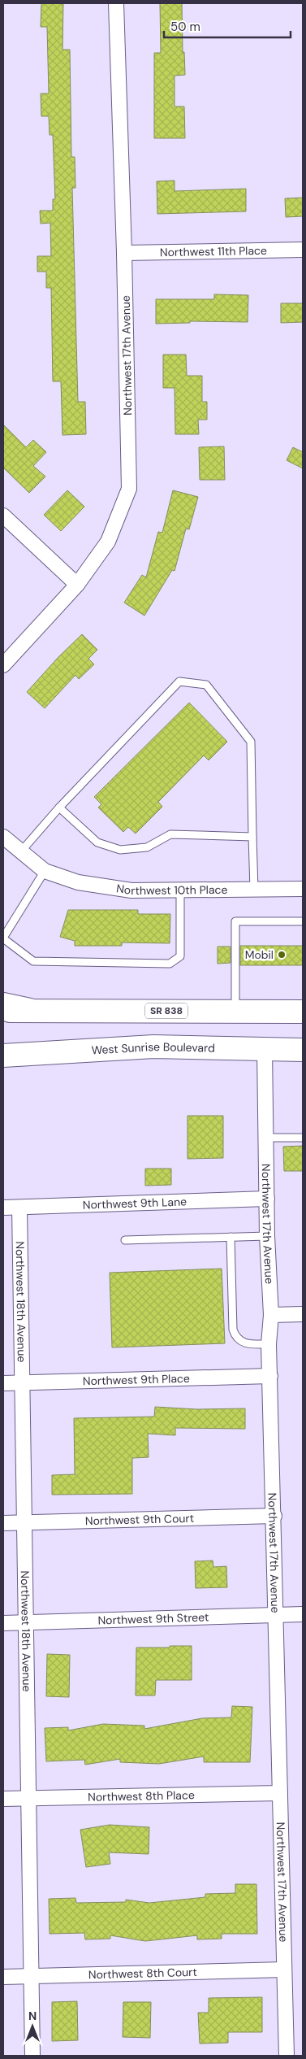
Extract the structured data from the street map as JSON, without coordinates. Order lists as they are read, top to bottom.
{
  "streets": {
    "main road": ["SR 838", "West Sunrise Boulevard"],
    "street": [
      "Northwest 11th Place",
      "Northwest 17th Avenue",
      "Northwest 10th Place",
      "Northwest 9th Lane",
      "Northwest 18th Avenue",
      "Northwest 9th Place",
      "Northwest 9th Court",
      "Northwest 9th Street",
      "Northwest 8th Place",
      "Northwest 8th Court"
    ]
  },
  "crossings": [
    ["Northwest 11th Place", "Northwest 17th Avenue"],
    ["Northwest 17th Avenue", "West Sunrise Boulevard"],
    ["Northwest 17th Avenue", "Northwest 9th Lane"],
    ["Northwest 17th Avenue", "Northwest 9th Place"],
    ["Northwest 17th Avenue", "Northwest 9th Court"],
    ["Northwest 17th Avenue", "Northwest 9th Street"],
    ["Northwest 17th Avenue", "Northwest 8th Place"],
    ["Northwest 17th Avenue", "Northwest 8th Court"],
    ["Northwest 9th Lane", "Northwest 18th Avenue"],
    ["Northwest 18th Avenue", "Northwest 9th Place"],
    ["Northwest 18th Avenue", "Northwest 9th Court"],
    ["Northwest 18th Avenue", "Northwest 9th Street"],
    ["Northwest 18th Avenue", "Northwest 8th Place"],
    ["Northwest 18th Avenue", "Northwest 8th Court"]
  ],
  "places": ["Mobil"],
  "scale_bar": "50 m",
  "north": "top"
}
